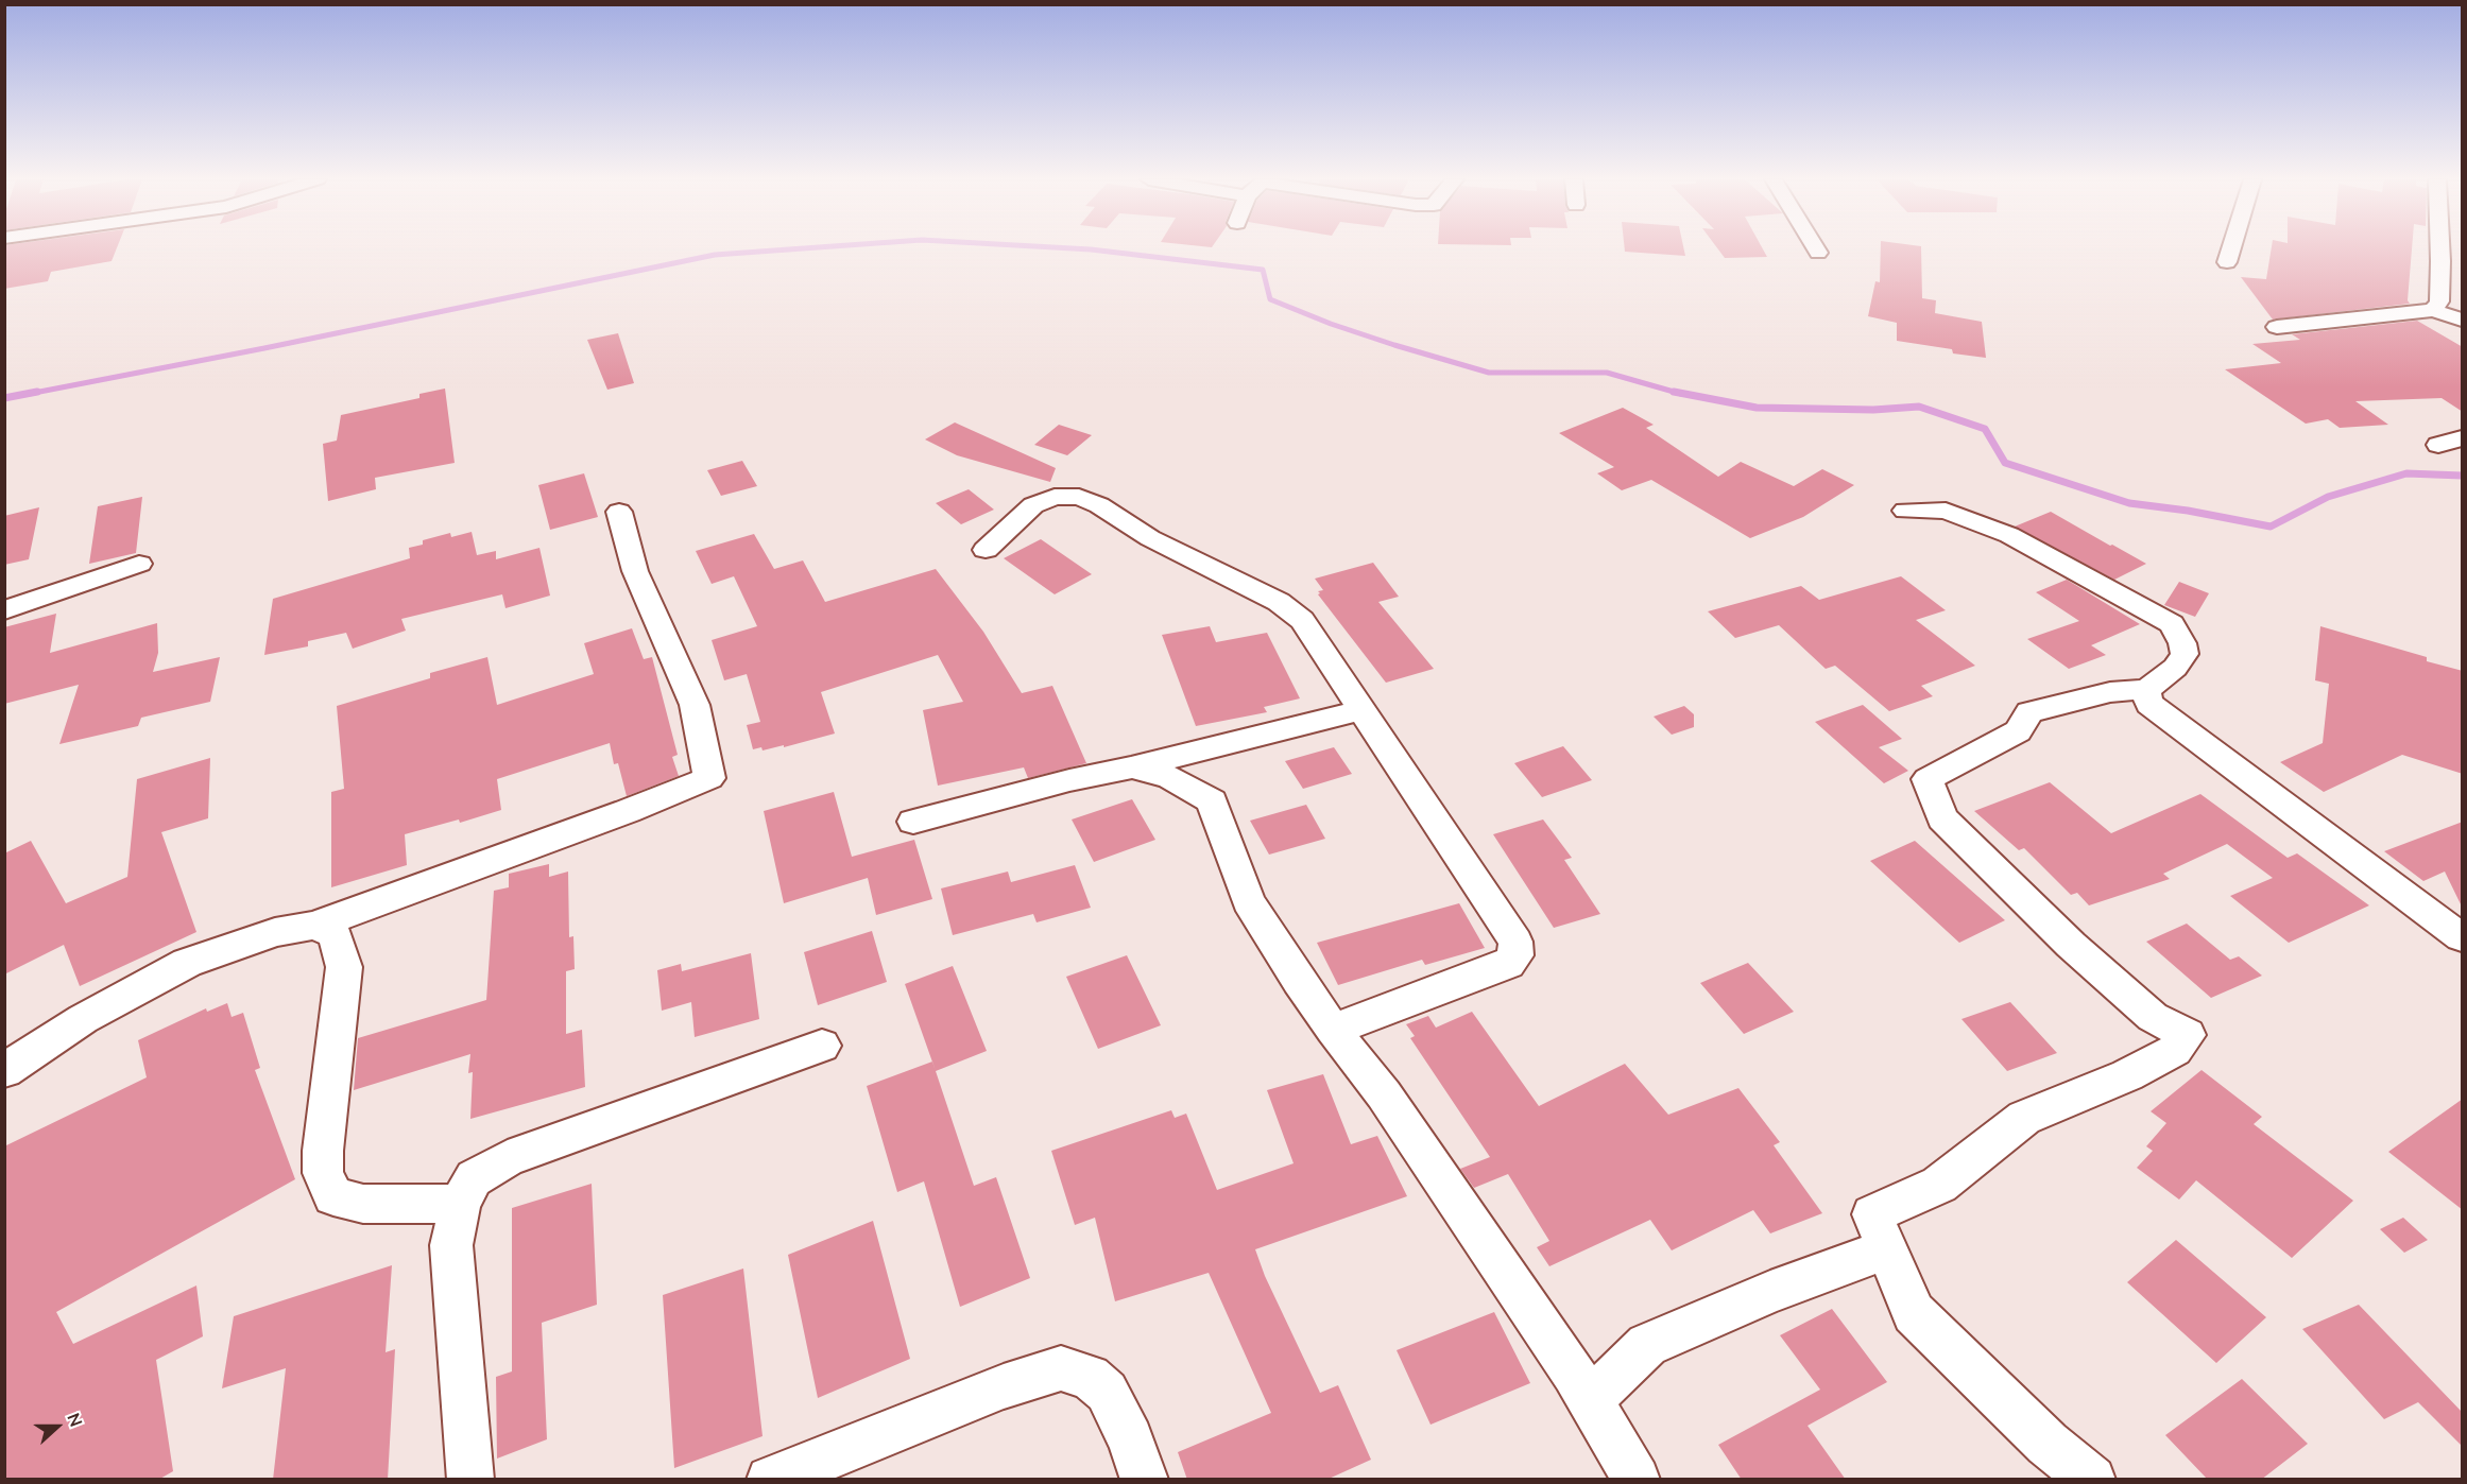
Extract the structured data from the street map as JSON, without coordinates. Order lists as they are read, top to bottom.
{
  "north": "right"
}
